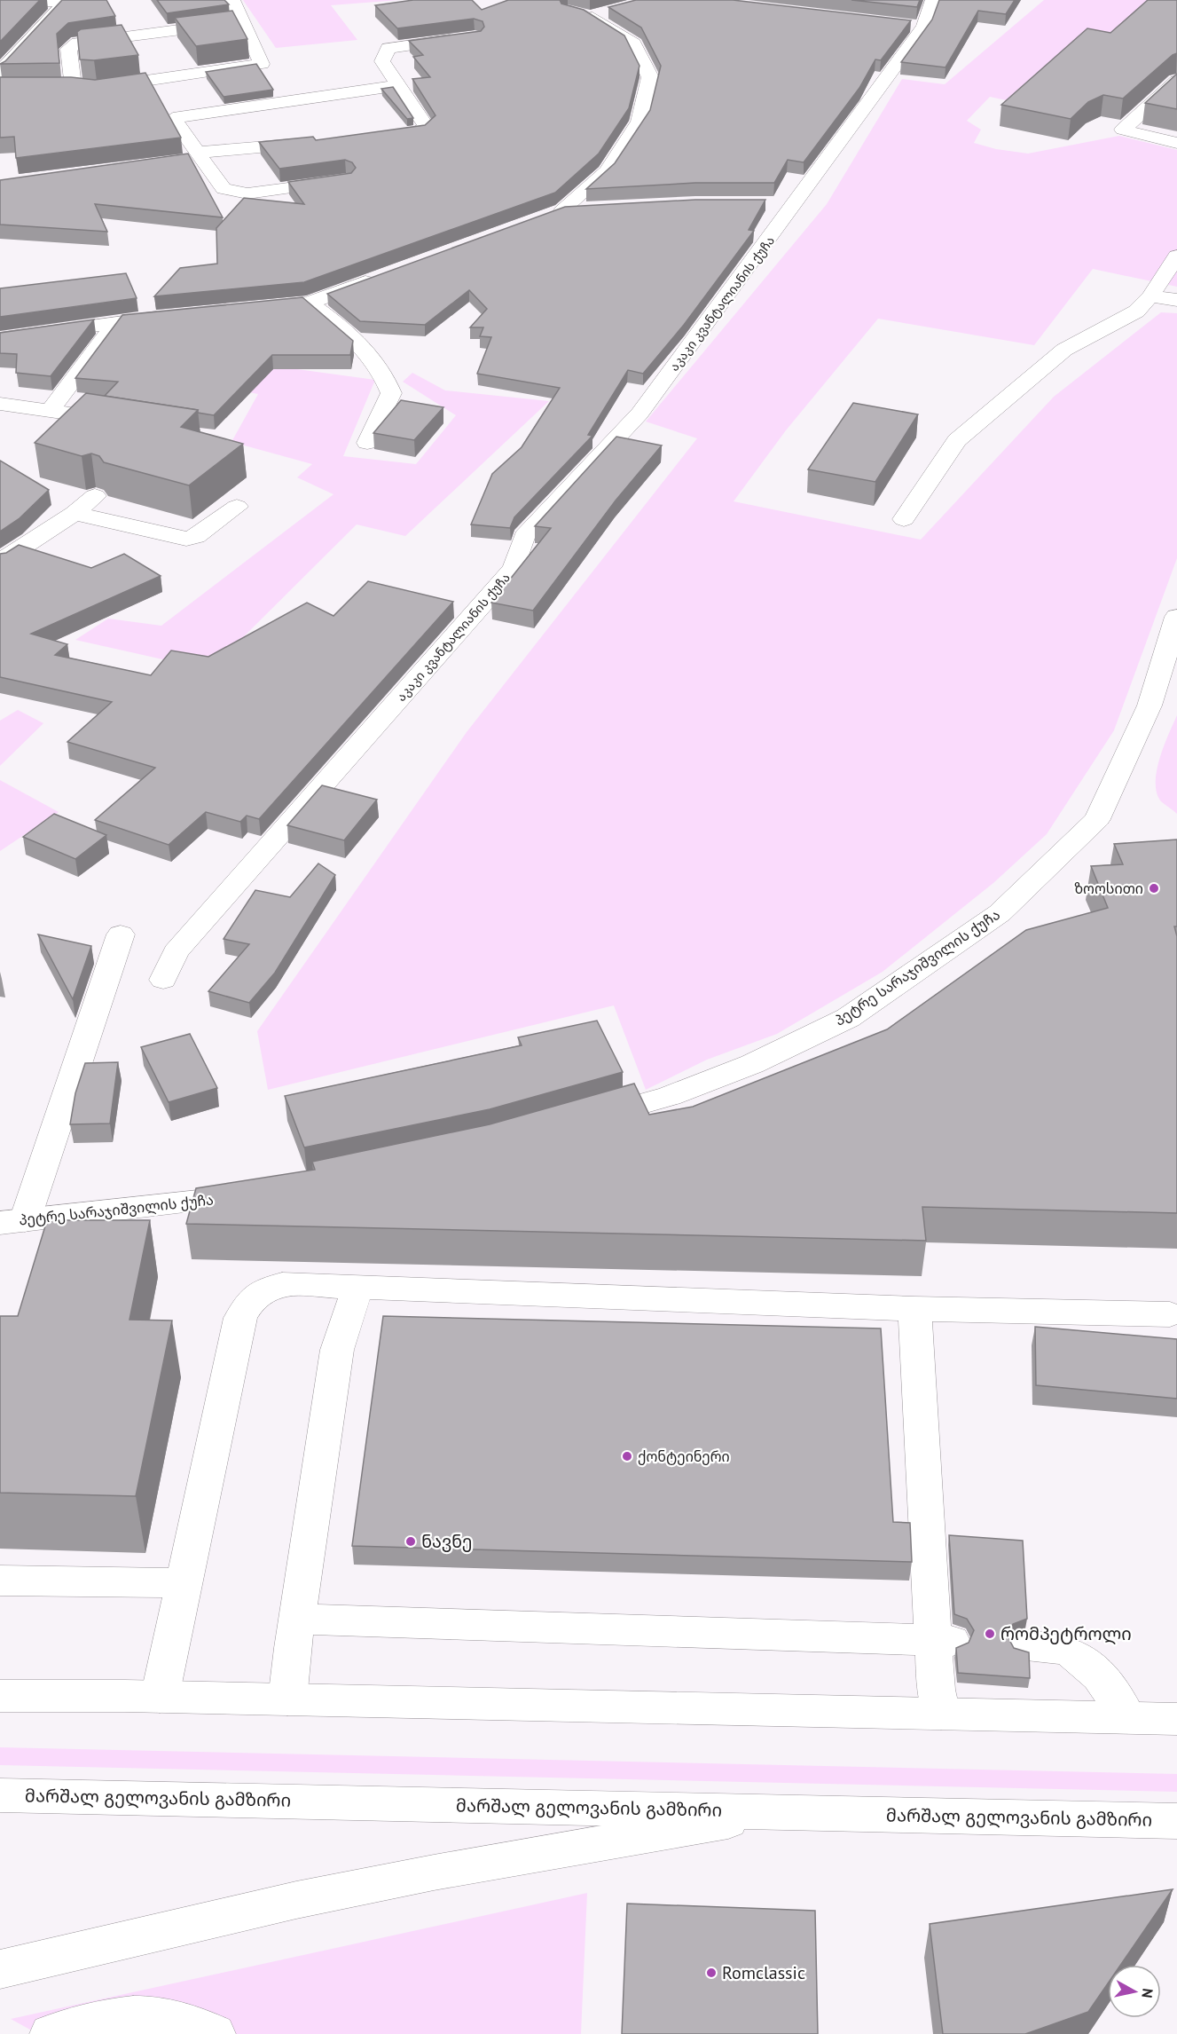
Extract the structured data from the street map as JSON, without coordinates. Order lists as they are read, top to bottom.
{
  "streets": {
    "main road": ["აკაკი კვანტალიანის ქუჩა", "პეტრე სარაჯიშვილის ქუჩა", "მარშალ გელოვანის გამზირი"]
  },
  "places": [
    "ზოოსითი",
    "ქონტეინერი",
    "ნავნე",
    "რომპეტროლი",
    "Romclassic"
  ],
  "north": "right"
}
